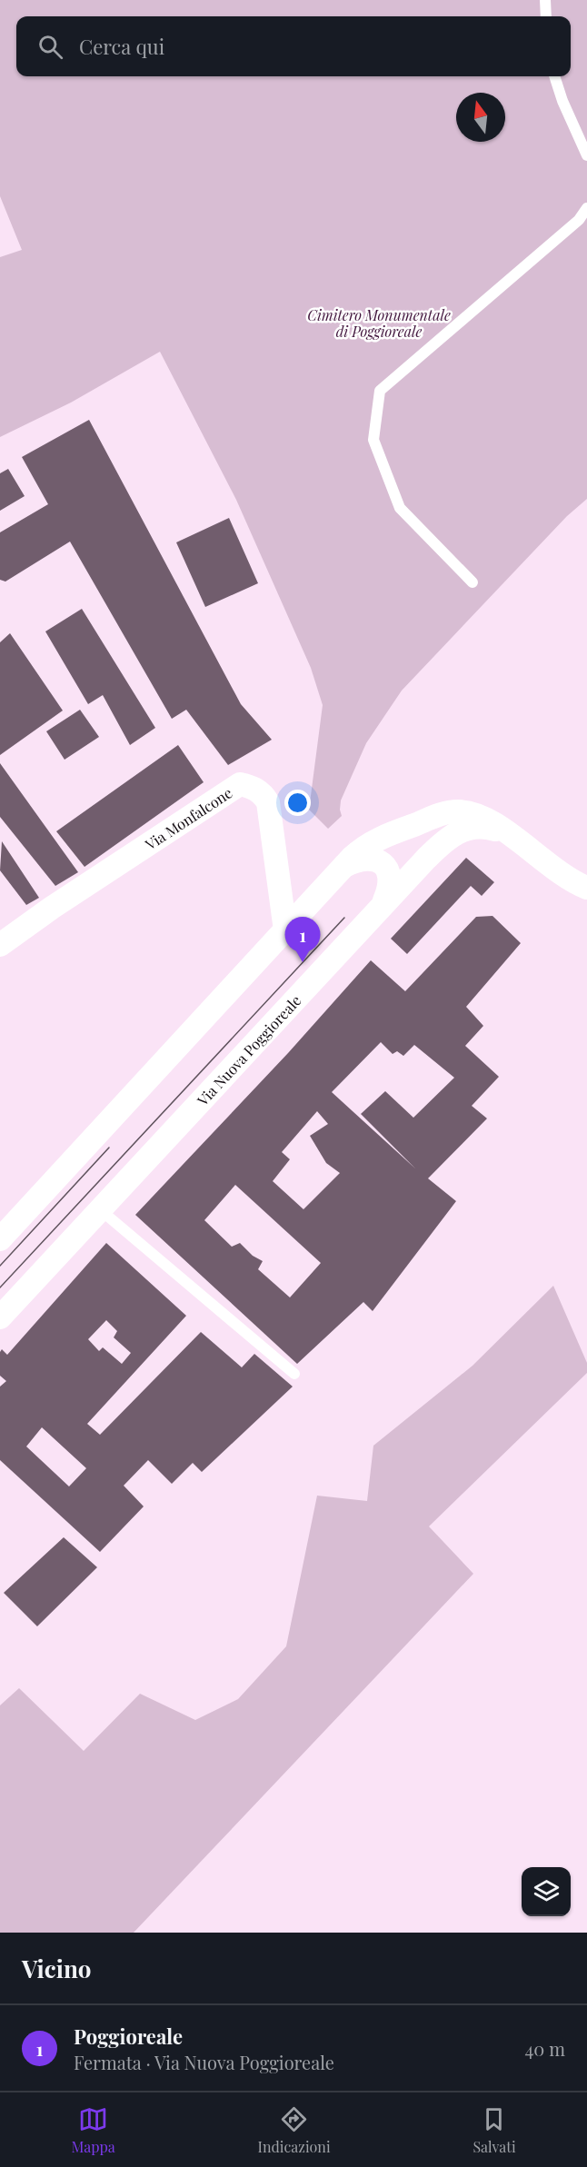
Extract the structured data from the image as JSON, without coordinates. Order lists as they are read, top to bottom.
{
  "streets": {
    "street": ["Via Monfalcone", "Via Nuova Poggioreale"]
  },
  "crossings": [
    ["Via Monfalcone", "Via Nuova Poggioreale"]
  ],
  "parks": ["Cimitero Monumentale di Poggioreale"],
  "north": "top",
  "page": {
    "search": "Cerca qui",
    "pins": "1",
    "heading": "Vicino",
    "list": [
      {
        "mark": "1",
        "name": "Poggioreale",
        "note": "Fermata · Via Nuova Poggioreale",
        "value": "40 m"
      }
    ],
    "nav": ["Mappa", "Indicazioni", "Salvati"]
  }
}
